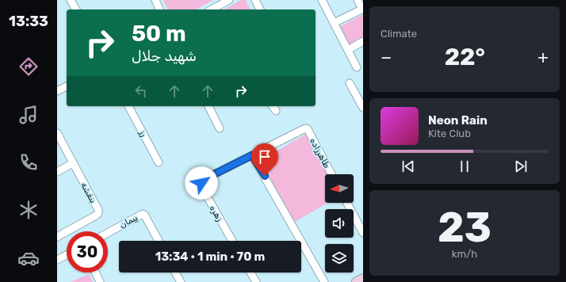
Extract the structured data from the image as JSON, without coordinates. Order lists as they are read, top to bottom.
{
  "streets": {
    "street": [
      "رز",
      "طاهرزاده",
      "بنفشه",
      "زهره",
      "پیمان"
    ]
  },
  "crossings": [
    ["طاهرزاده", "زهره"]
  ],
  "north": "left",
  "page": {
    "tabs": "13:33",
    "tile": [
      "Climate",
      ["23", "km/h"]
    ],
    "turn": ["50 m", "شهید جلال"],
    "heat": ["−", "22°", "+"],
    "song": ["Neon Rain", "Kite Club"],
    "limit": "30",
    "trip": "13:34 · 1 min · 70 m"
  }
}
